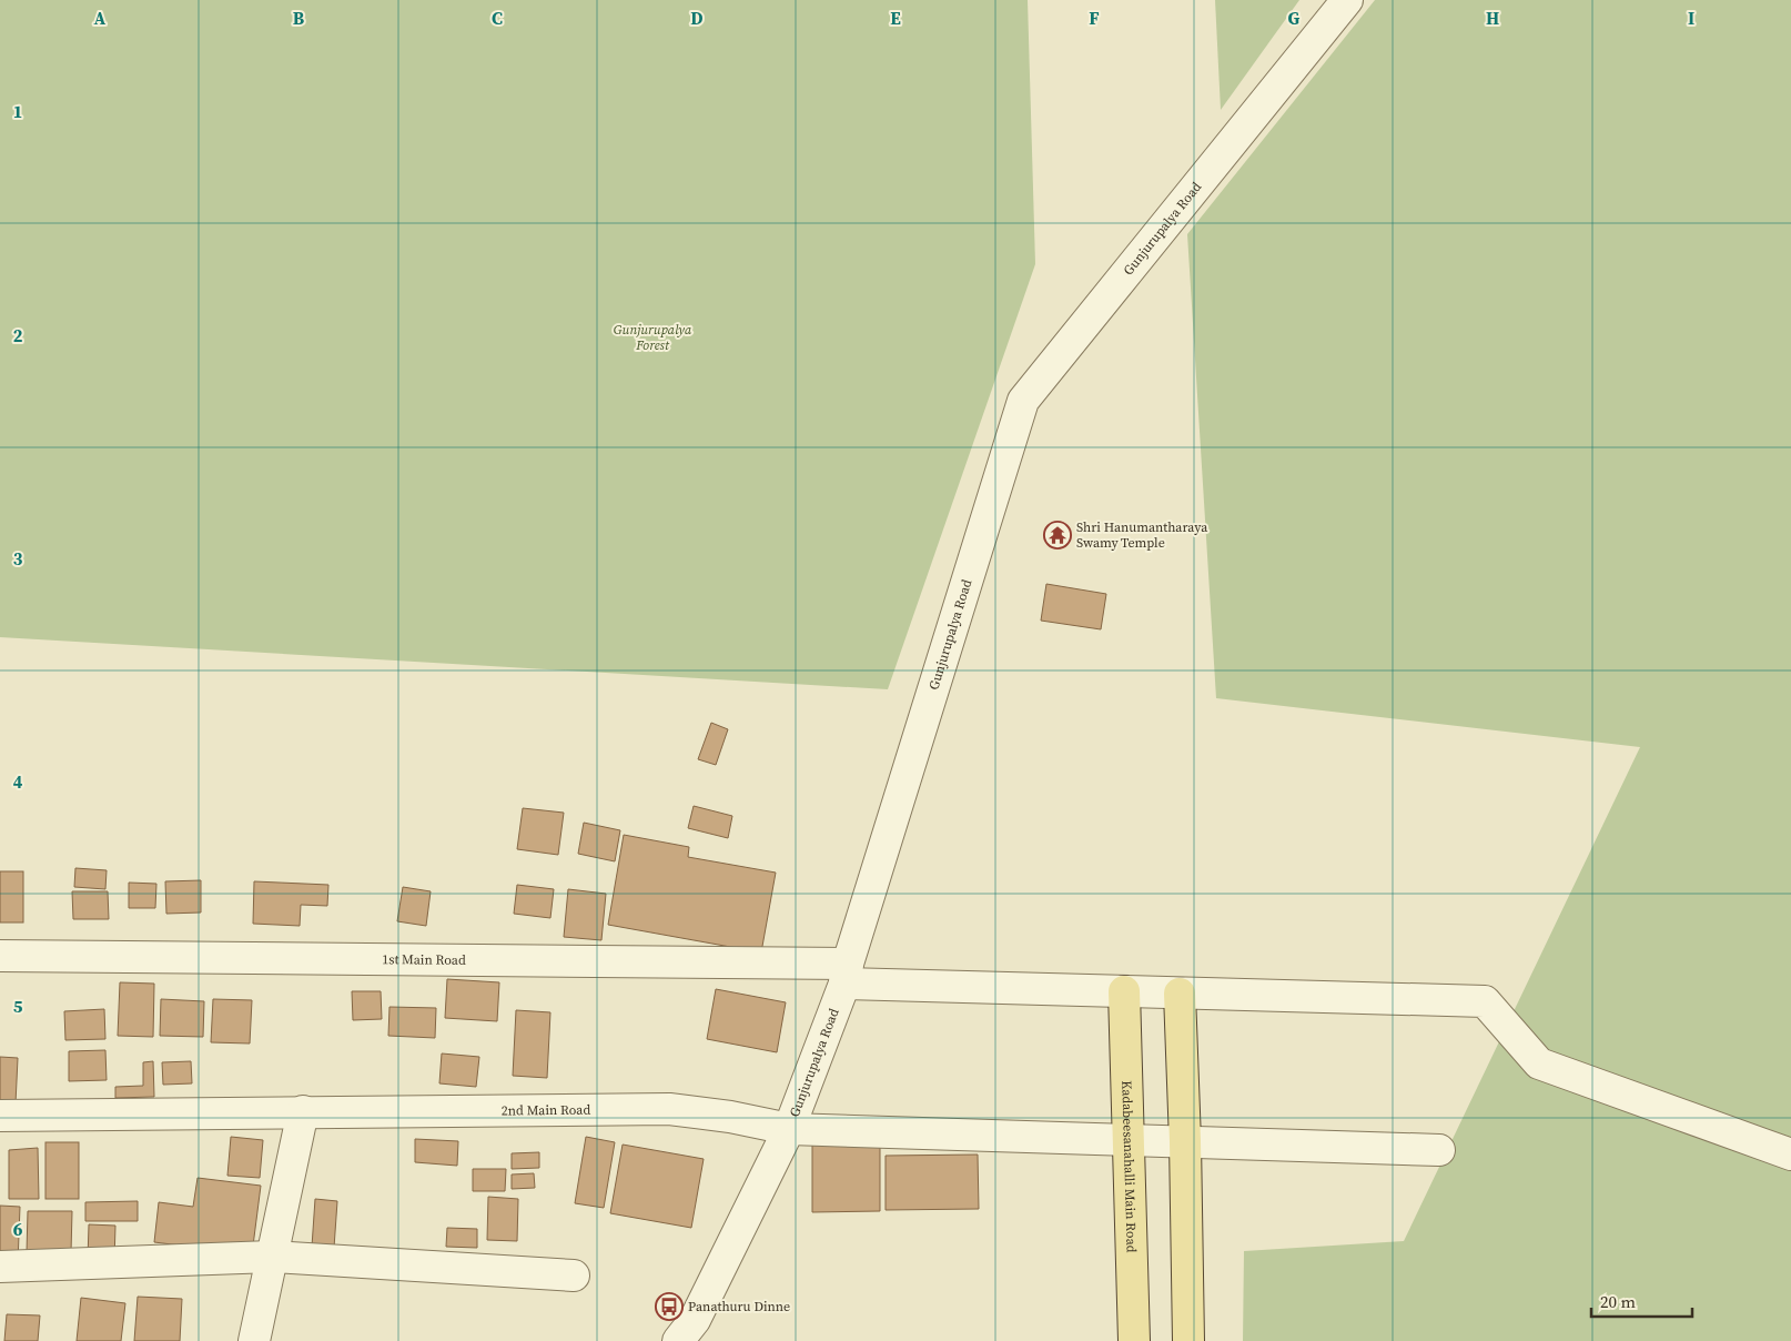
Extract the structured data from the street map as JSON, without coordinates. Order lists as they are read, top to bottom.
{
  "streets": {
    "main road": ["Kadabeesanahalli Main Road"],
    "street": ["Gunjurupalya Road", "1st Main Road", "2nd Main Road"]
  },
  "crossings": [
    ["Gunjurupalya Road", "1st Main Road"],
    ["Gunjurupalya Road", "2nd Main Road"],
    ["1st Main Road", "Kadabeesanahalli Main Road"],
    ["2nd Main Road", "Kadabeesanahalli Main Road"]
  ],
  "parks": ["Gunjurupalya Forest"],
  "places": {
    "temple": ["Shri Hanumantharaya Swamy Temple"],
    "bus stop": ["Panathuru Dinne"]
  },
  "scale_bar": "20 m",
  "grid": {
    "columns": [
      "A",
      "B",
      "C",
      "D",
      "E",
      "F",
      "G",
      "H",
      "I"
    ],
    "rows": [
      "1",
      "2",
      "3",
      "4",
      "5",
      "6"
    ]
  }
}
